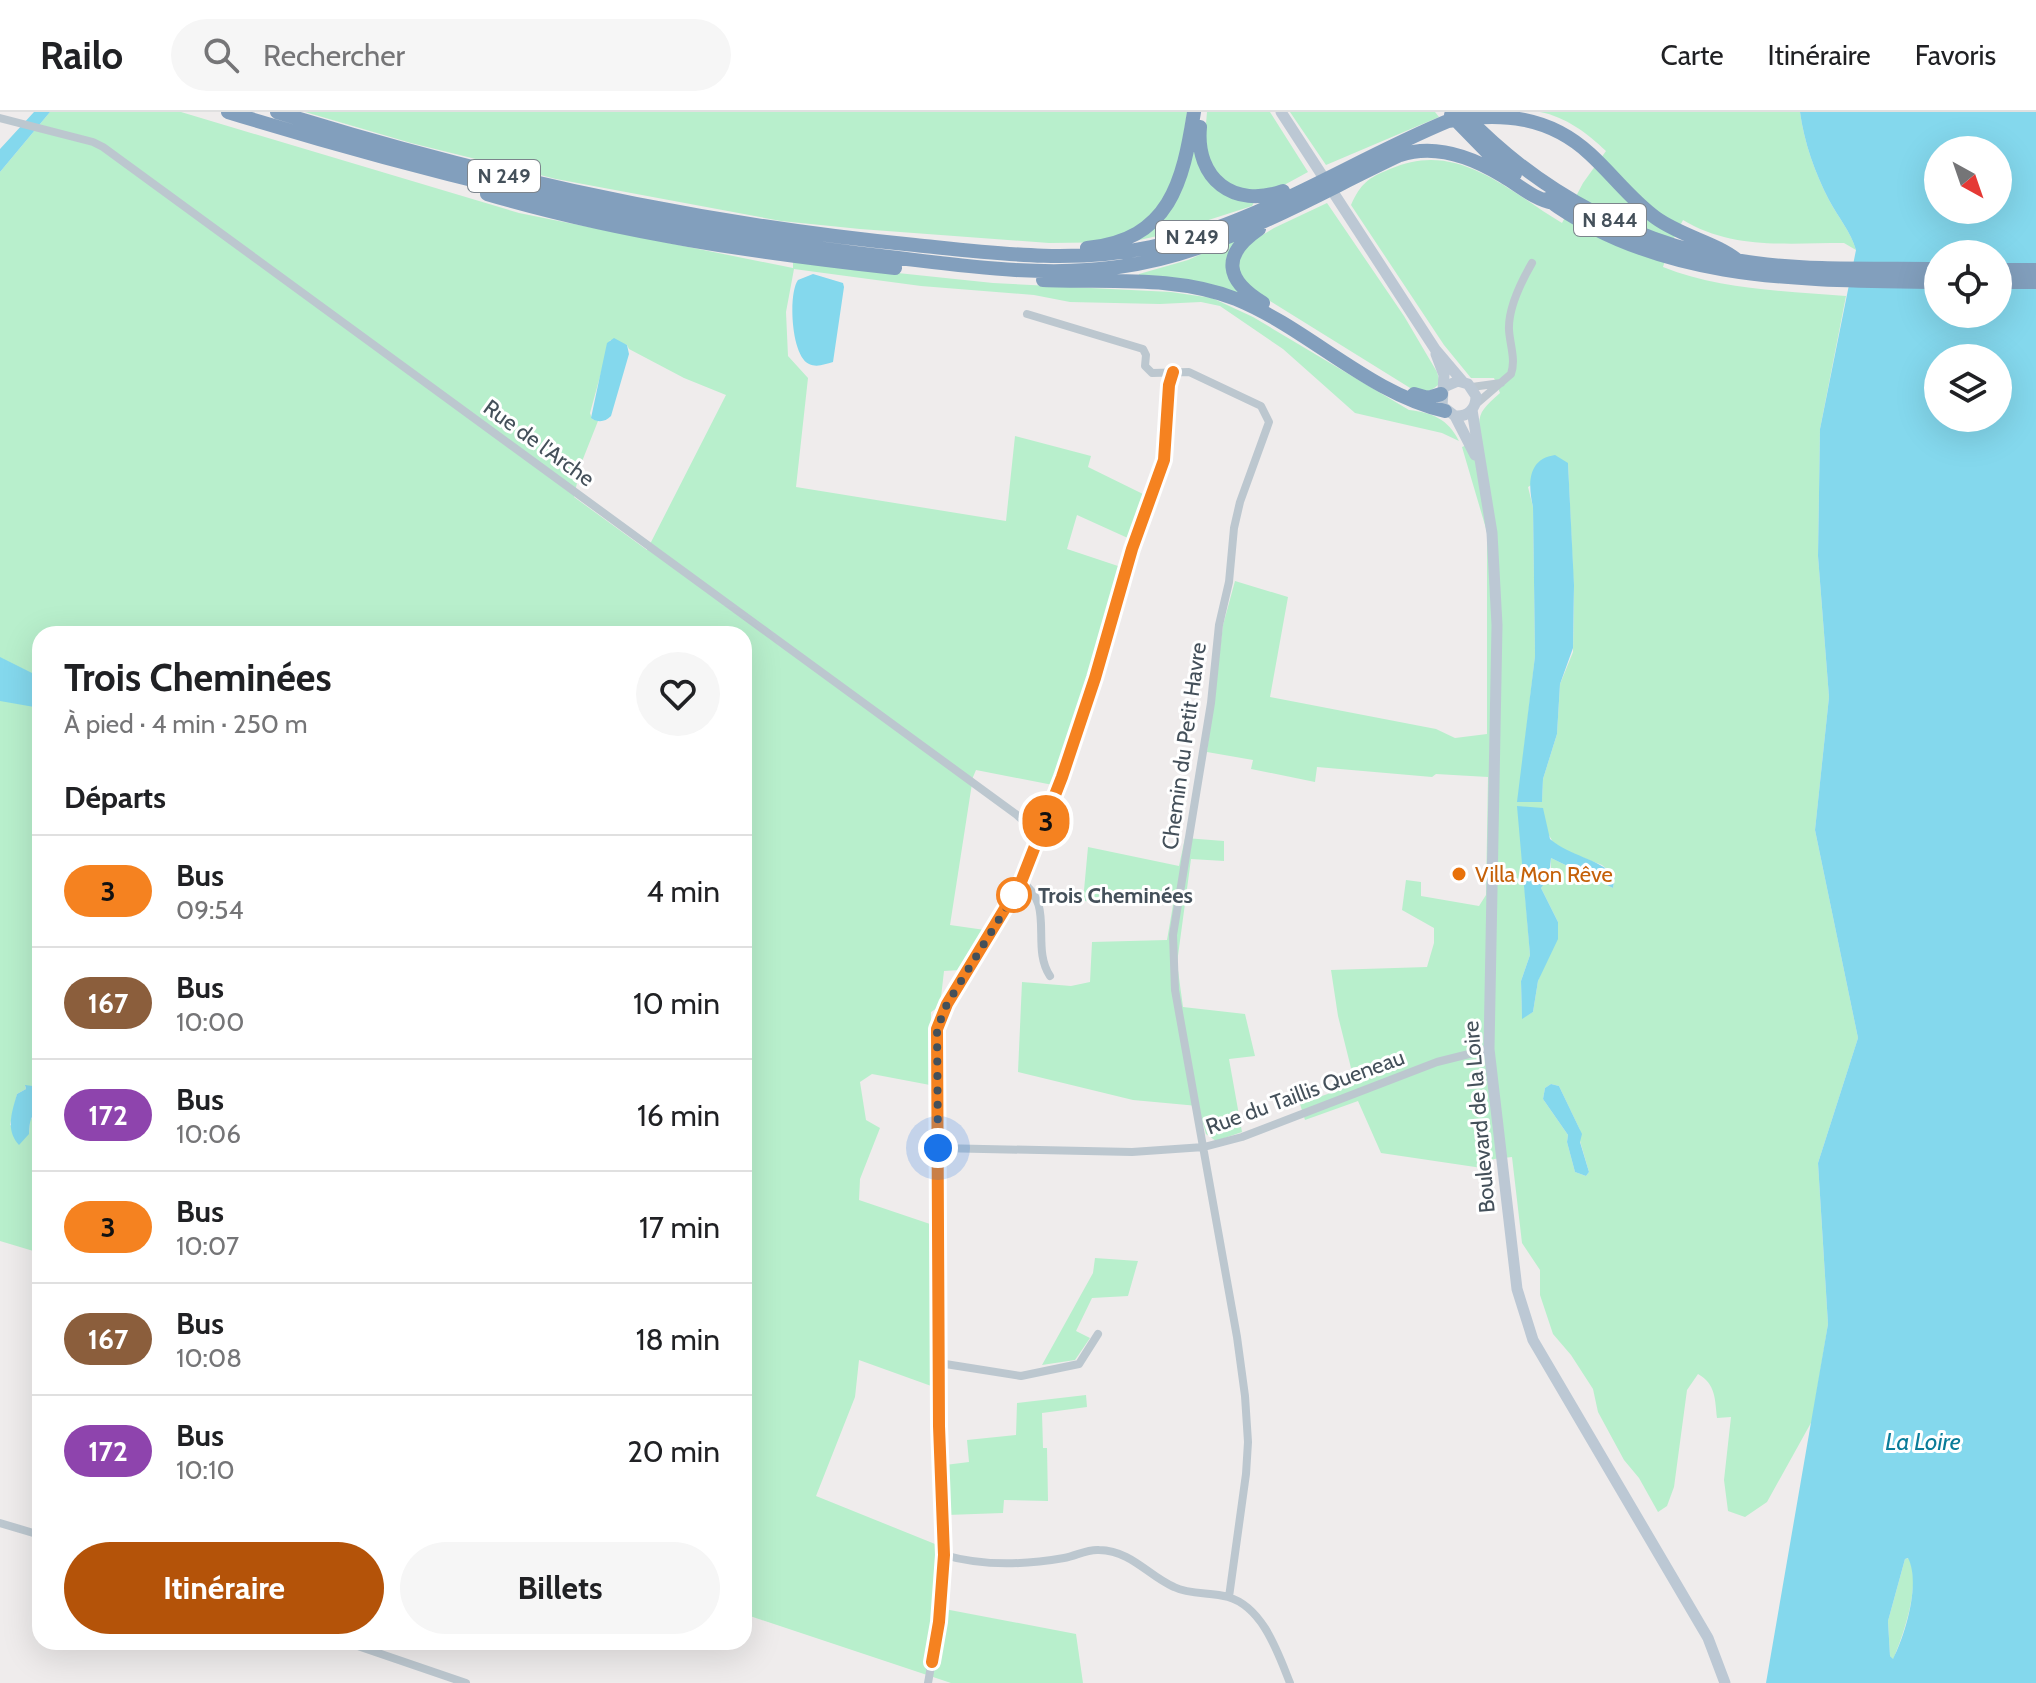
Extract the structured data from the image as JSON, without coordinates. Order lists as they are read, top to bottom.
{
  "streets": {
    "highway": ["N 249", "N 844"],
    "main road": ["Boulevard de la Loire"],
    "street": ["Rue de l'Arche", "Chemin du Petit Havre", "Rue du Taillis Queneau"]
  },
  "crossings": [
    ["N 249", "N 844"],
    ["Chemin du Petit Havre", "Rue du Taillis Queneau"],
    ["Rue du Taillis Queneau", "Boulevard de la Loire"]
  ],
  "water": ["La Loire"],
  "places": ["Villa Mon Rêve", "Trois Cheminées"],
  "lines": ["bus line 3"],
  "north": "bottom right",
  "page": {
    "header": "Railo",
    "search": "Rechercher",
    "nav": ["Carte", "Itinéraire", "Favoris"],
    "on_map": "3",
    "heading": [
      ["Trois Cheminées", "À pied · 4 min · 250 m"],
      "Départs"
    ],
    "list": [
      {
        "mark": "3",
        "name": "Bus",
        "note": "09:54",
        "value": "4 min"
      },
      {
        "mark": "167",
        "name": "Bus",
        "note": "10:00",
        "value": "10 min"
      },
      {
        "mark": "172",
        "name": "Bus",
        "note": "10:06",
        "value": "16 min"
      },
      {
        "mark": "3",
        "name": "Bus",
        "note": "10:07",
        "value": "17 min"
      },
      {
        "mark": "167",
        "name": "Bus",
        "note": "10:08",
        "value": "18 min"
      },
      {
        "mark": "172",
        "name": "Bus",
        "note": "10:10",
        "value": "20 min"
      }
    ],
    "buttons": ["Itinéraire", "Billets"]
  }
}
